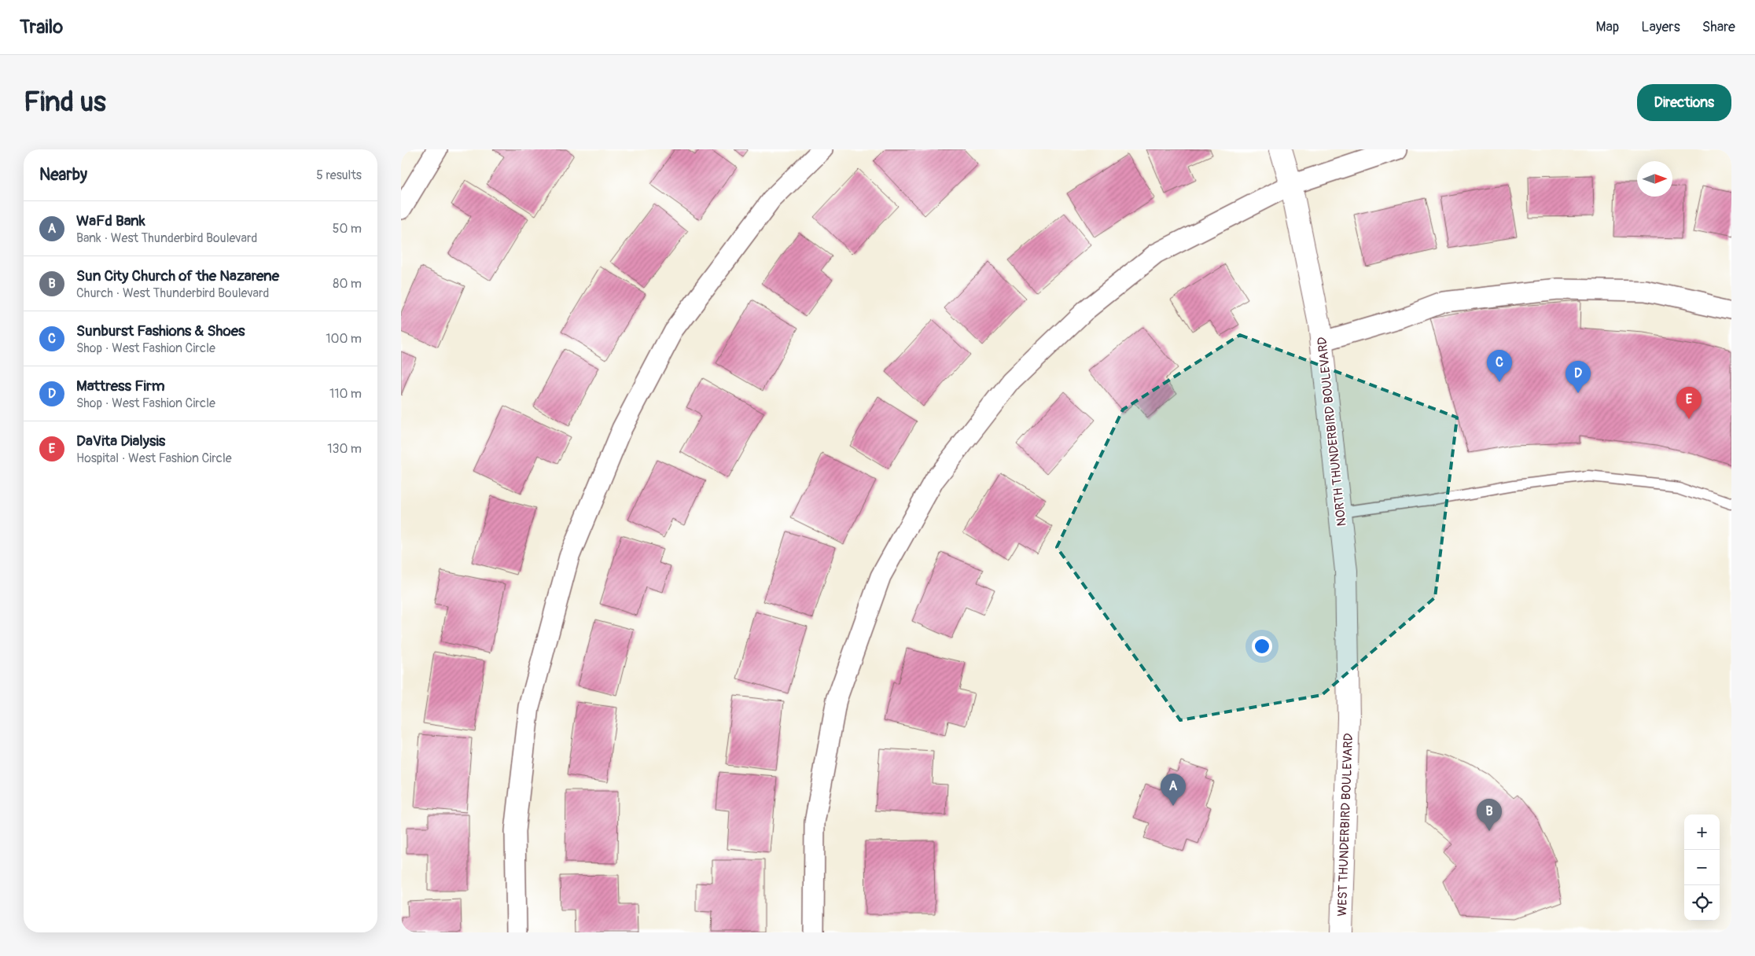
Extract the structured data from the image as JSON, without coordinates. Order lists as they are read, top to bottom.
{
  "streets": {
    "street": ["NORTH THUNDERBIRD BOULEVARD", "WEST THUNDERBIRD BOULEVARD"]
  },
  "crossings": [
    ["NORTH THUNDERBIRD BOULEVARD", "WEST THUNDERBIRD BOULEVARD"]
  ],
  "north": "right",
  "page": {
    "header": "Trailo",
    "nav": ["Map", "Layers", "Share"],
    "buttons": "Directions",
    "title": "Find us",
    "heading": ["Nearby", "5 results"],
    "list": [
      {
        "mark": "A",
        "name": "WaFd Bank",
        "note": "Bank · West Thunderbird Boulevard",
        "value": "50 m"
      },
      {
        "mark": "B",
        "name": "Sun City Church of the Nazarene",
        "note": "Church · West Thunderbird Boulevard",
        "value": "80 m"
      },
      {
        "mark": "C",
        "name": "Sunburst Fashions & Shoes",
        "note": "Shop · West Fashion Circle",
        "value": "100 m"
      },
      {
        "mark": "D",
        "name": "Mattress Firm",
        "note": "Shop · West Fashion Circle",
        "value": "110 m"
      },
      {
        "mark": "E",
        "name": "DaVita Dialysis",
        "note": "Hospital · West Fashion Circle",
        "value": "130 m"
      }
    ],
    "pins": [
      "C",
      "D",
      "E",
      "A",
      "B"
    ],
    "map_buttons": ["+", "−"]
  }
}
